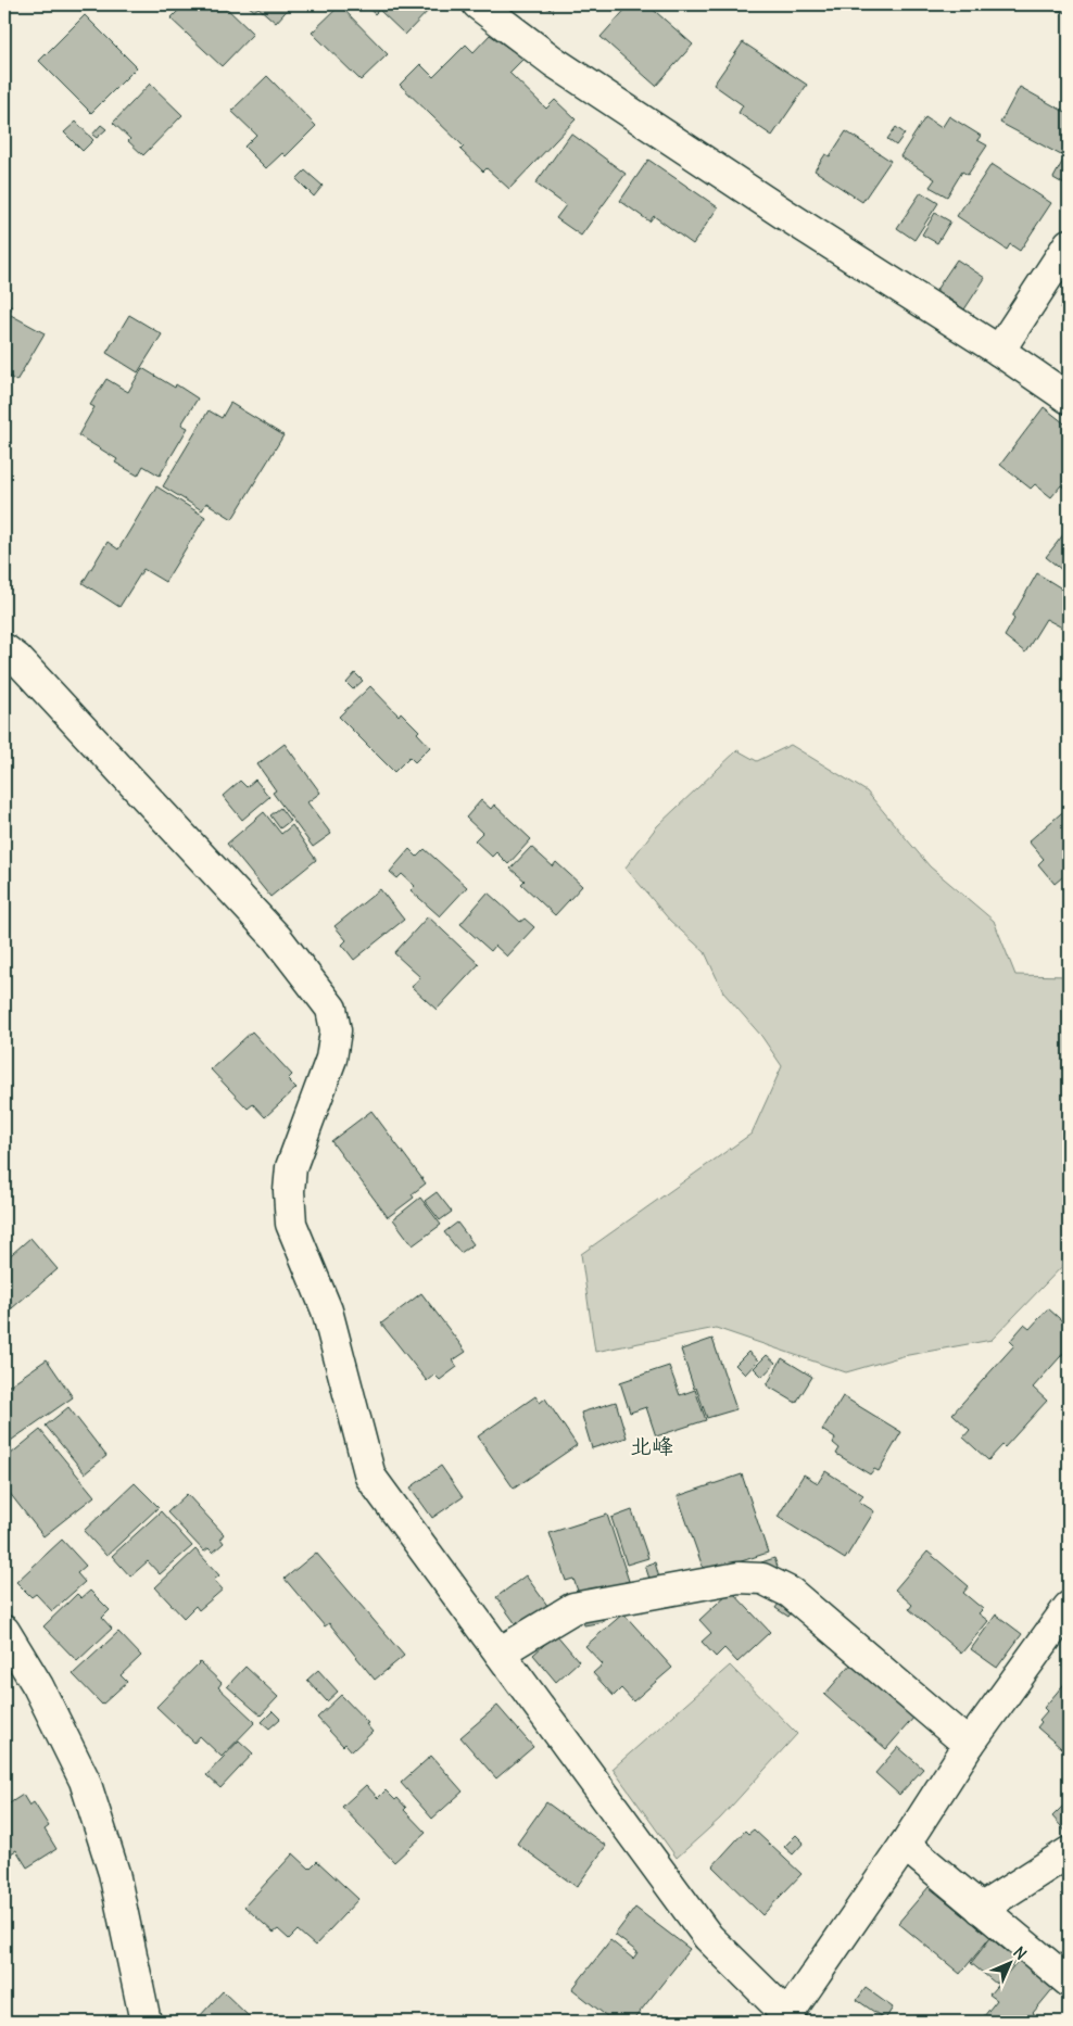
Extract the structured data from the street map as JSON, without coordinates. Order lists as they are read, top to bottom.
{
  "districts": ["北峰"],
  "north": "top right"
}
